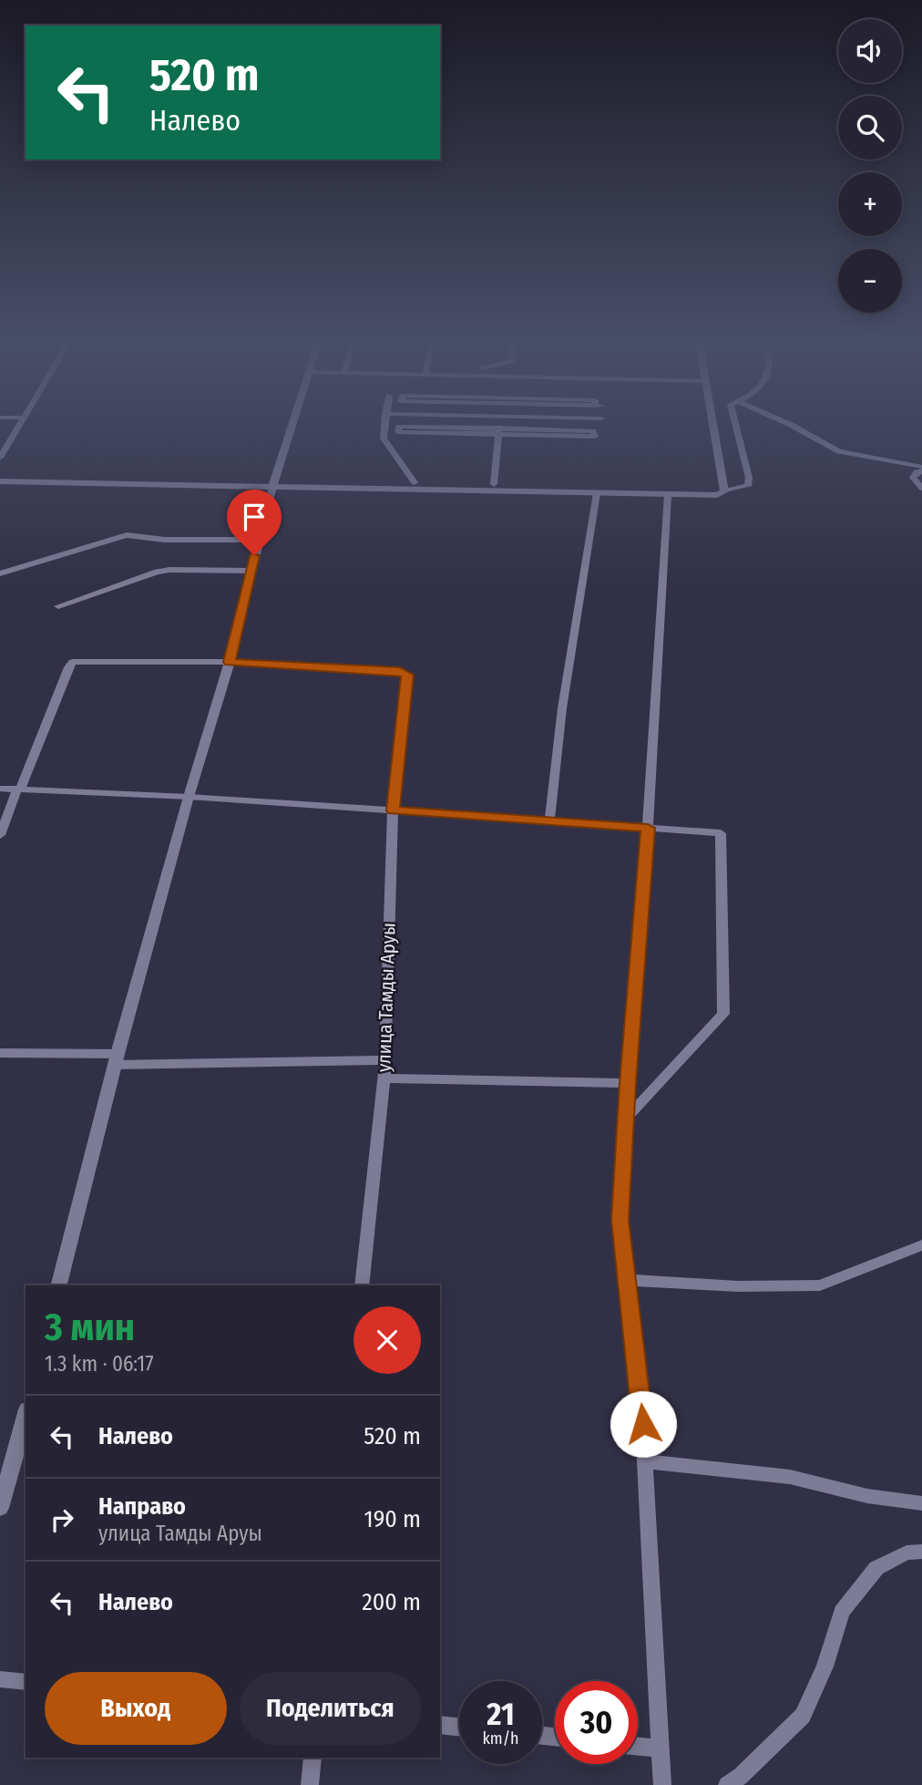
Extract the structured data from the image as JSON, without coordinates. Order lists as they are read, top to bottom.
{
  "streets": {
    "street": ["улица Тамды Аруы"]
  },
  "page": {
    "map_buttons": ["+", "−"],
    "turn": ["520 m", "Налево"],
    "heading": ["3 мин", "1.3 km · 06:17"],
    "list": [
      {
        "name": "Налево",
        "value": "520 m"
      },
      {
        "name": "Направо",
        "note": "улица Тамды Аруы",
        "value": "190 m"
      },
      {
        "name": "Налево",
        "value": "200 m"
      }
    ],
    "buttons": ["Выход", "Поделиться"],
    "speed": "21 km/h",
    "limit": "30"
  }
}
